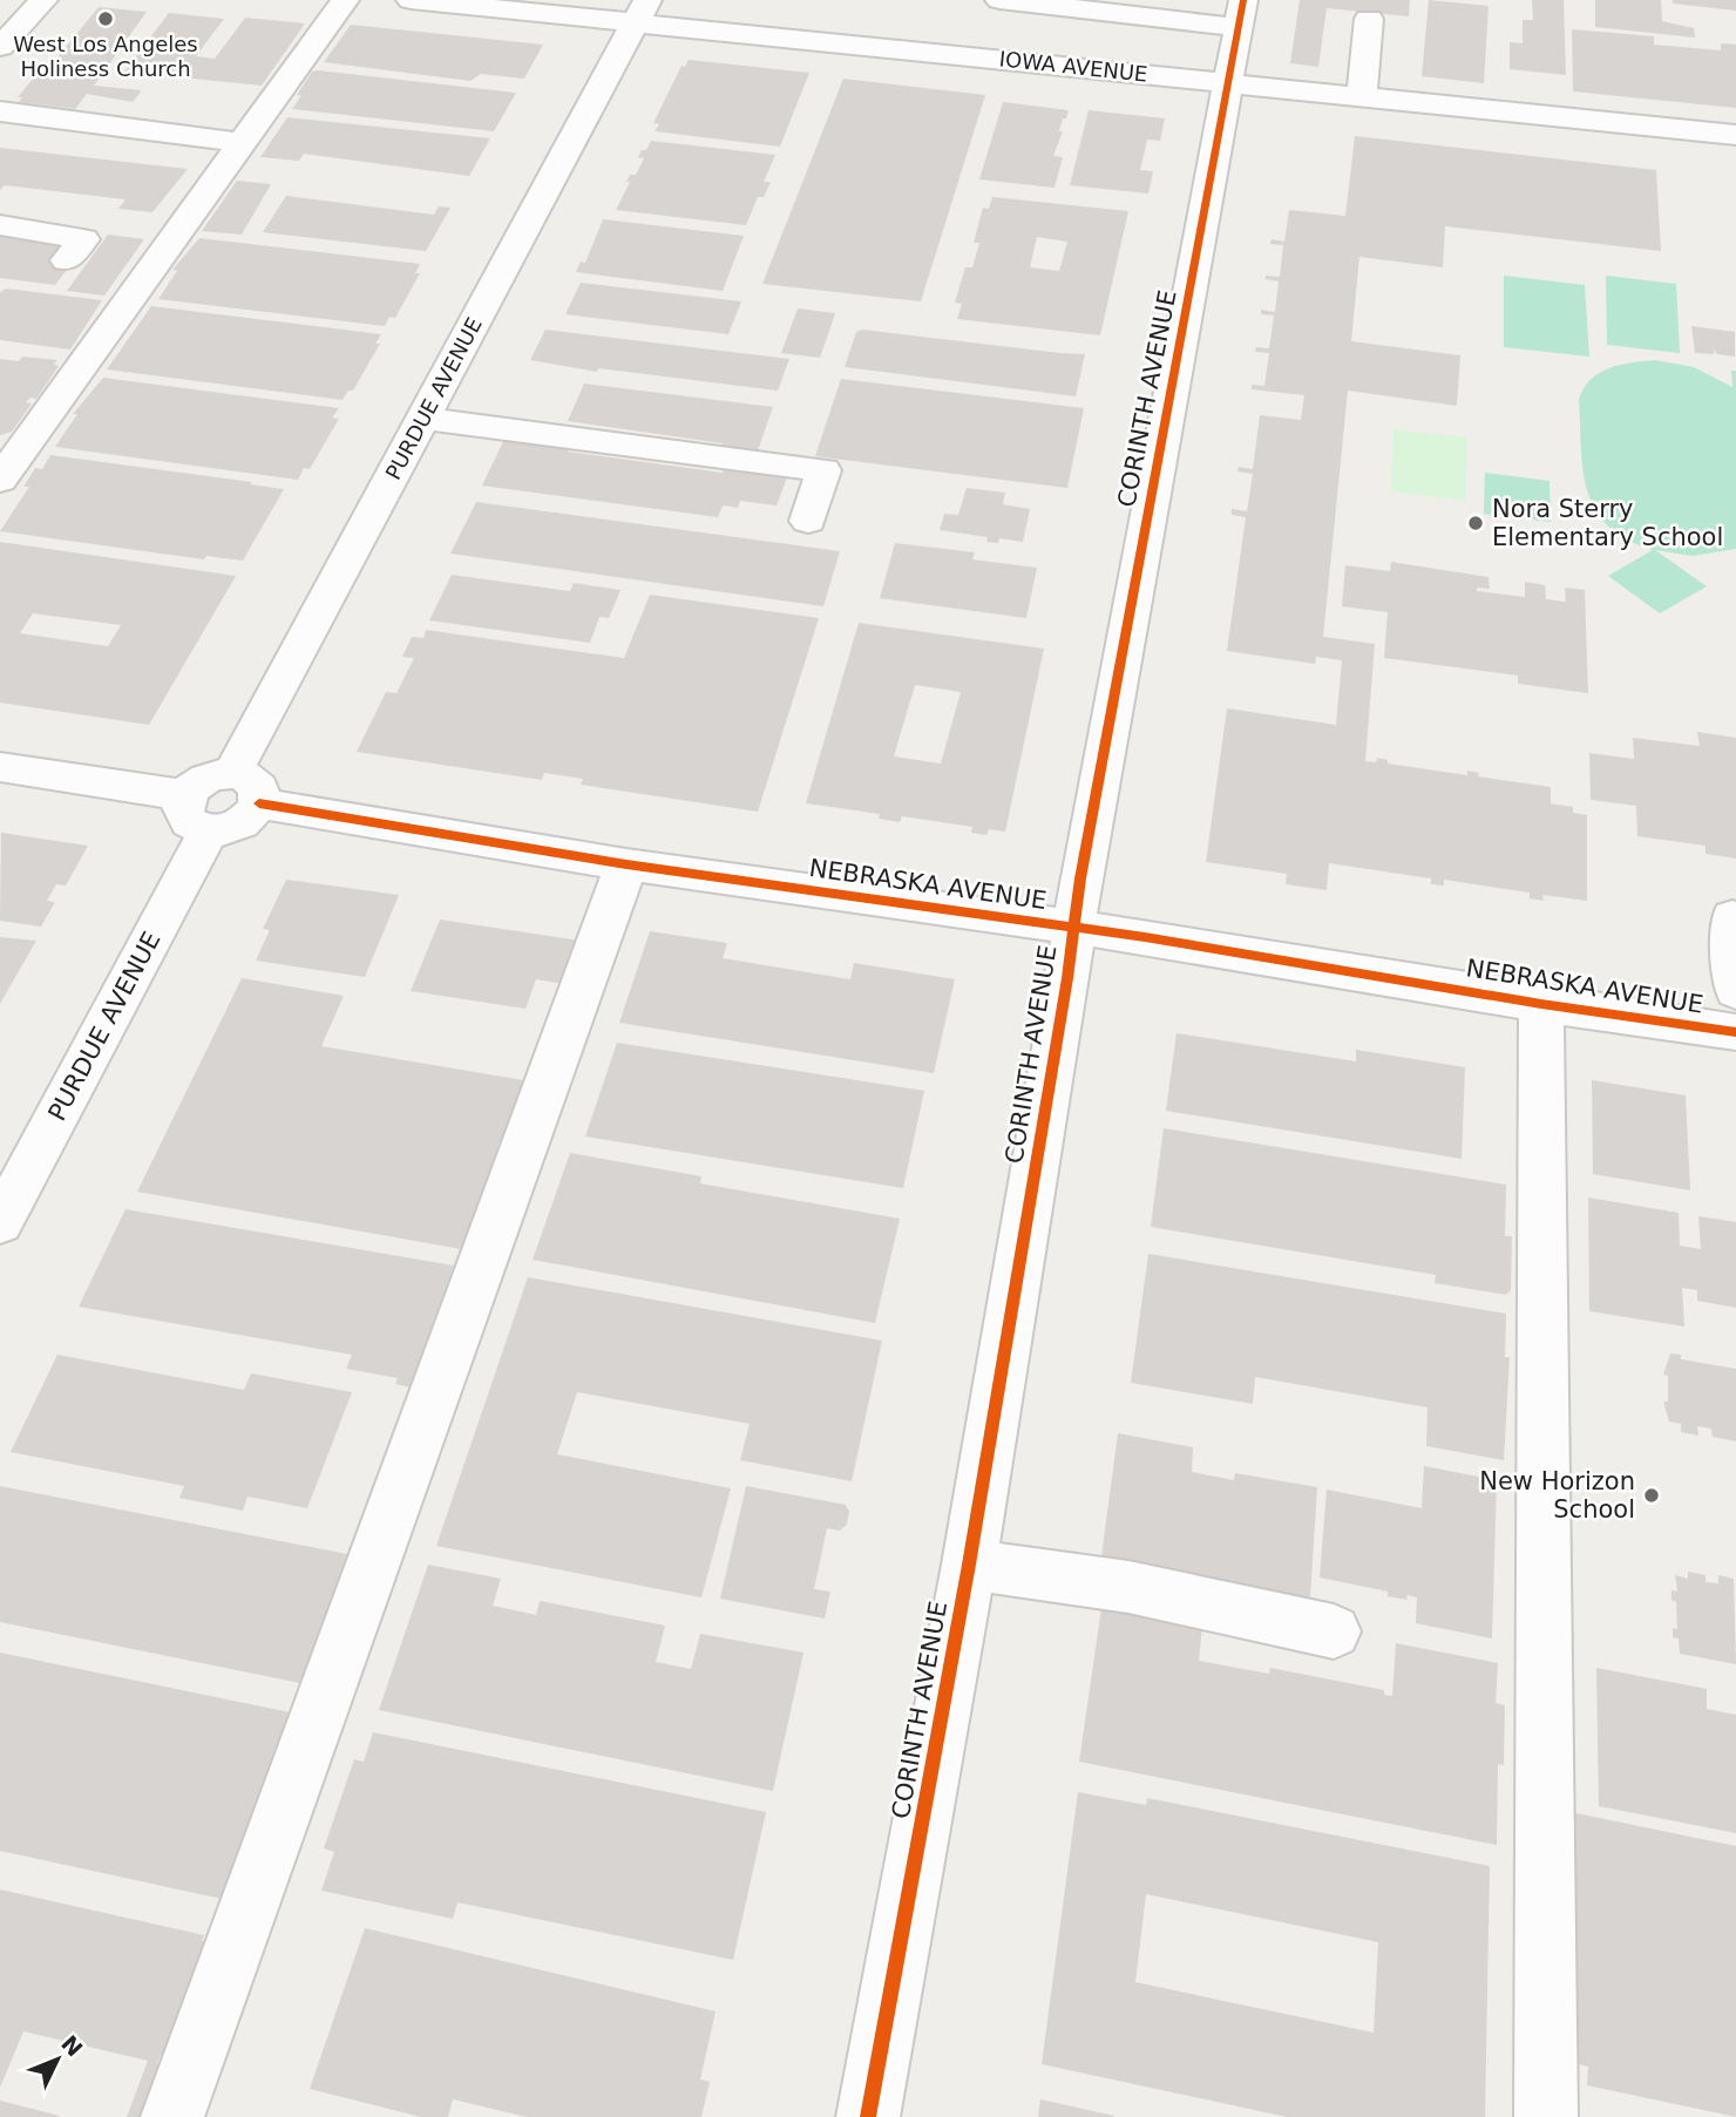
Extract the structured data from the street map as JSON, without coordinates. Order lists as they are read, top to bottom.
{
  "streets": {
    "street": [
      "IOWA AVENUE",
      "PURDUE AVENUE",
      "CORINTH AVENUE",
      "NEBRASKA AVENUE"
    ]
  },
  "crossings": [
    ["IOWA AVENUE", "PURDUE AVENUE"],
    ["IOWA AVENUE", "CORINTH AVENUE"],
    ["PURDUE AVENUE", "NEBRASKA AVENUE"],
    ["CORINTH AVENUE", "NEBRASKA AVENUE"]
  ],
  "places": ["West Los Angeles Holiness Church", "Nora Sterry Elementary School", "New Horizon School"],
  "north": "top right"
}
